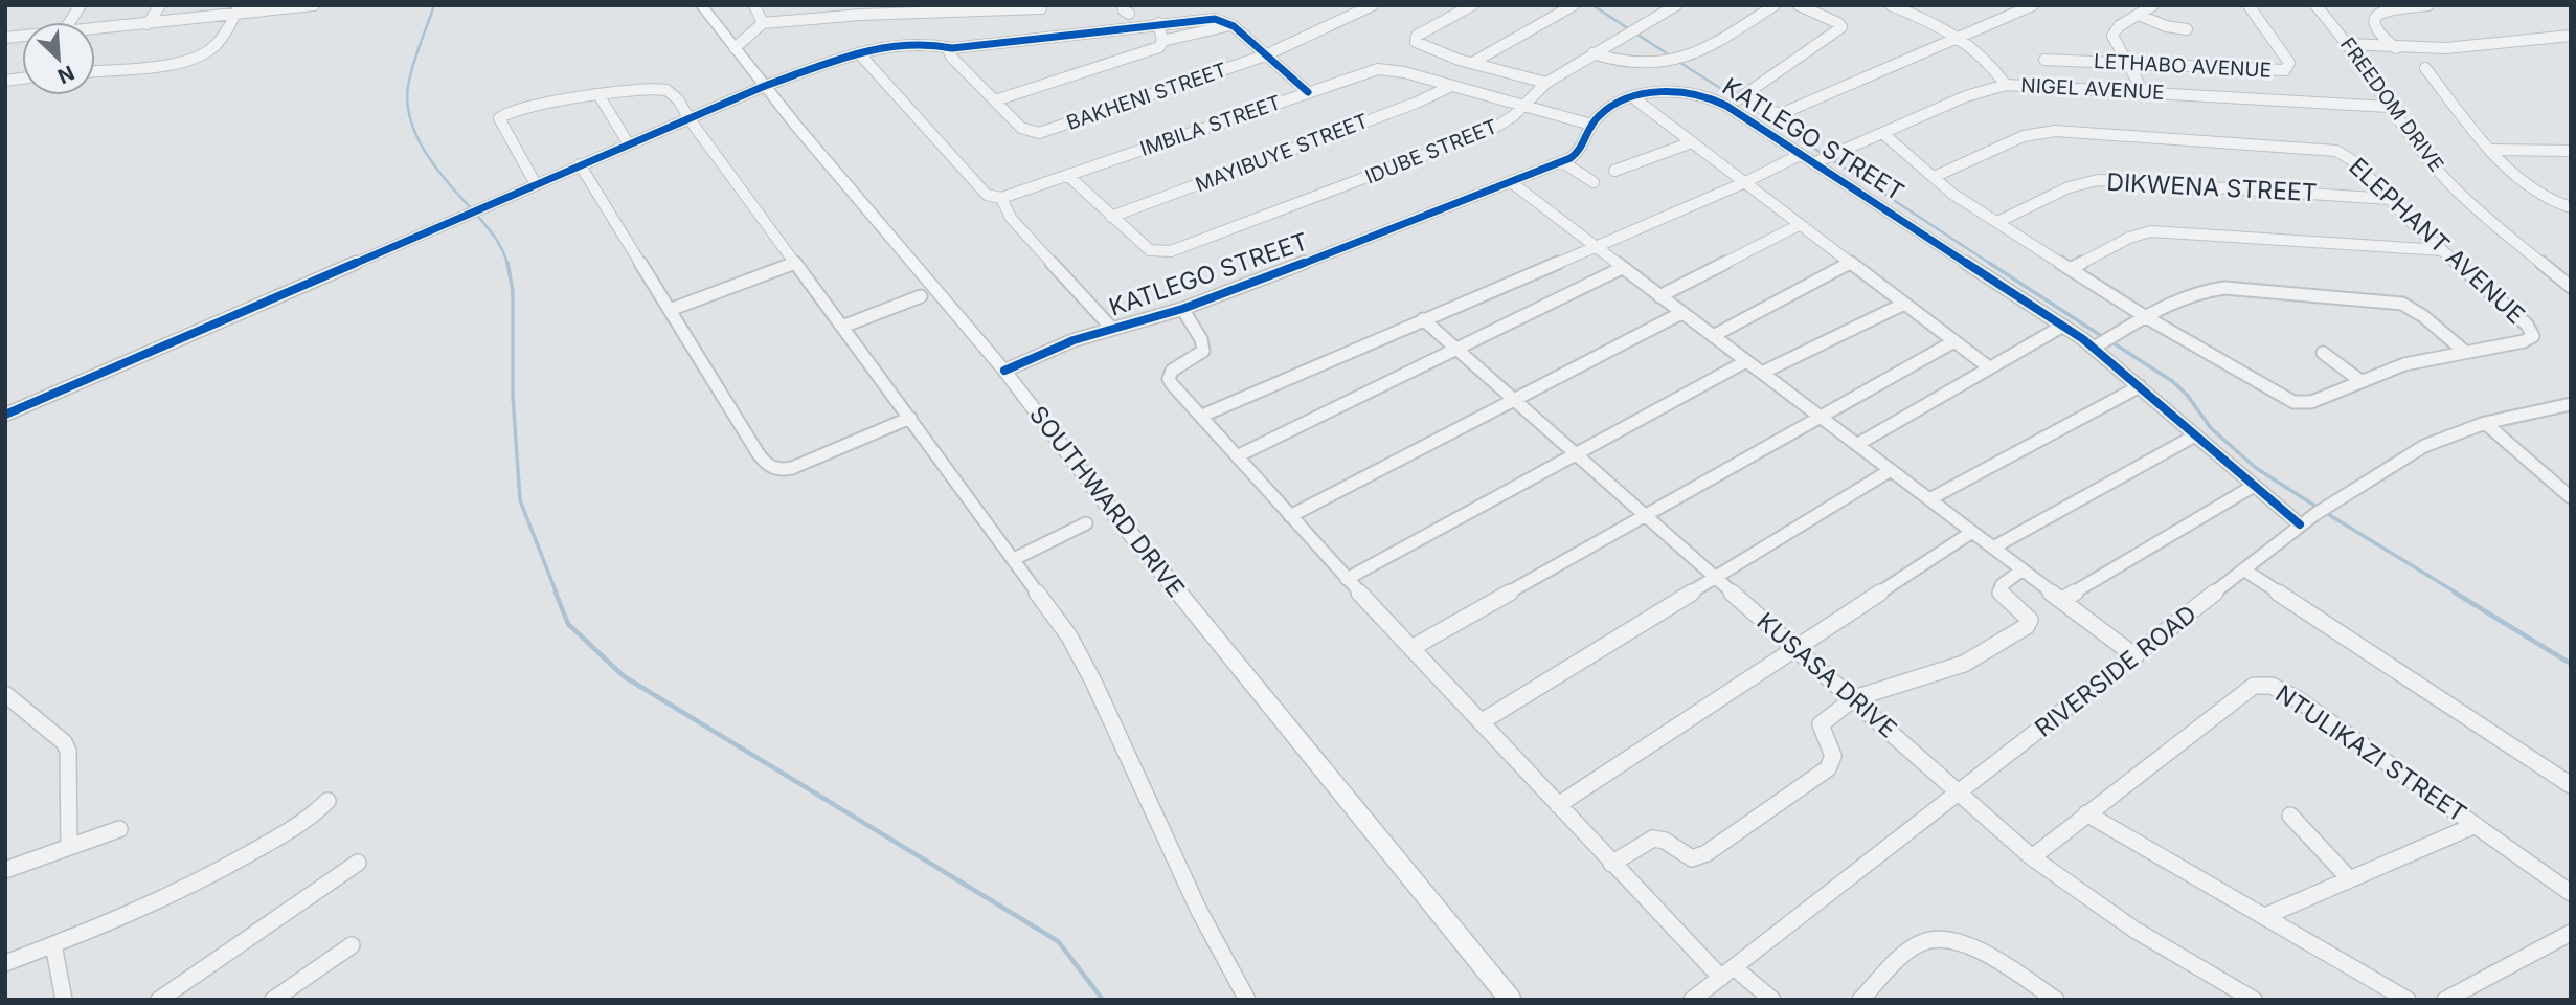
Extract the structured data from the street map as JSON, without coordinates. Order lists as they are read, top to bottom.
{
  "streets": {
    "main road": ["SOUTHWARD DRIVE"],
    "street": [
      "LETHABO AVENUE",
      "NIGEL AVENUE",
      "BAKHENI STREET",
      "FREEDOM DRIVE",
      "IMBILA STREET",
      "KATLEGO STREET",
      "IDUBE STREET",
      "MAYIBUYE STREET",
      "DIKWENA STREET",
      "ELEPHANT AVENUE",
      "RIVERSIDE ROAD",
      "KUSASA DRIVE",
      "NTULIKAZI STREET"
    ]
  },
  "crossings": [
    ["NIGEL AVENUE", "FREEDOM DRIVE"],
    ["NIGEL AVENUE", "KATLEGO STREET"],
    ["IMBILA STREET", "KATLEGO STREET"],
    ["IMBILA STREET", "IDUBE STREET"],
    ["IMBILA STREET", "MAYIBUYE STREET"],
    ["KATLEGO STREET", "SOUTHWARD DRIVE"],
    ["KATLEGO STREET", "RIVERSIDE ROAD"],
    ["IDUBE STREET", "MAYIBUYE STREET"],
    ["DIKWENA STREET", "ELEPHANT AVENUE"],
    ["RIVERSIDE ROAD", "KUSASA DRIVE"],
    ["KUSASA DRIVE", "NTULIKAZI STREET"]
  ],
  "north": "bottom right"
}
